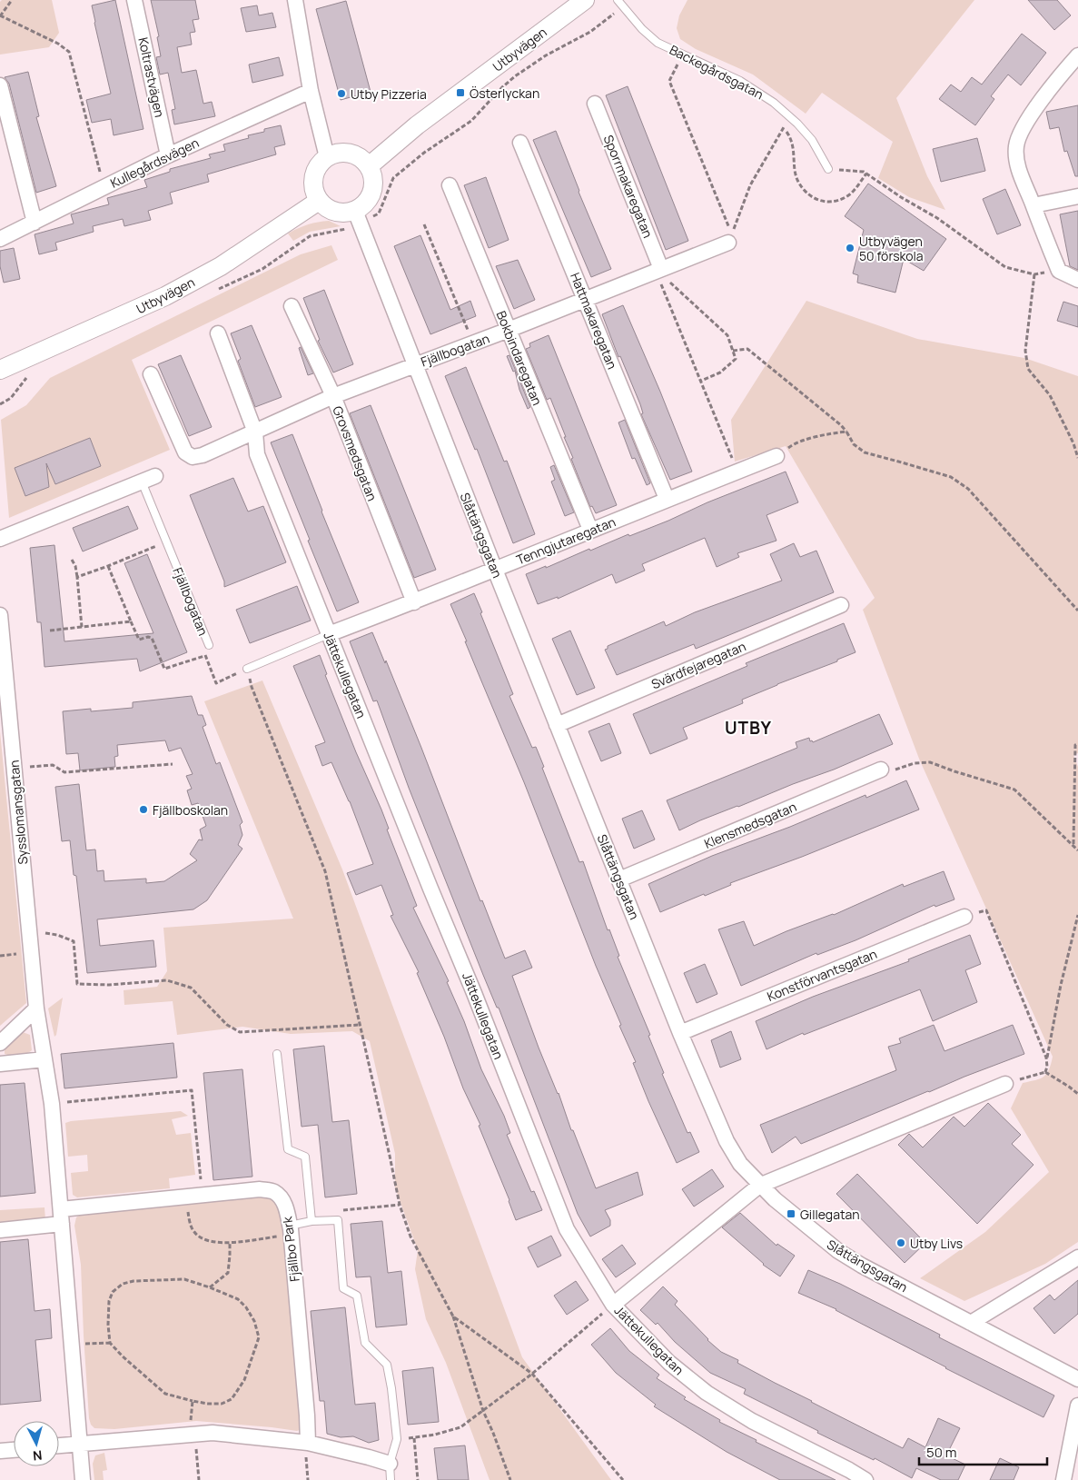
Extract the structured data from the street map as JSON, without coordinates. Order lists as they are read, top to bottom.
{
  "streets": {
    "street": [
      "Utbyvägen",
      "Koltrastvägen",
      "Kullegårdsvägen",
      "Sporrmakaregatan",
      "Hattmakaregatan",
      "Fjällbogatan",
      "Bokbindaregatan",
      "Grovsmedsgatan",
      "Slåttängsgatan",
      "Tenngjutaregatan",
      "Svärdfejaregatan",
      "Jättekullegatan",
      "Sysslomansgatan",
      "Klensmedsgatan",
      "Konstförvantsgatan",
      "Fjällbo Park"
    ],
    "lane": ["Backegårdsgatan"]
  },
  "crossings": [
    ["Utbyvägen", "Slåttängsgatan"],
    ["Koltrastvägen", "Kullegårdsvägen"],
    ["Sporrmakaregatan", "Fjällbogatan"],
    ["Hattmakaregatan", "Fjällbogatan"],
    ["Hattmakaregatan", "Tenngjutaregatan"],
    ["Fjällbogatan", "Bokbindaregatan"],
    ["Fjällbogatan", "Grovsmedsgatan"],
    ["Fjällbogatan", "Slåttängsgatan"],
    ["Fjällbogatan", "Jättekullegatan"],
    ["Bokbindaregatan", "Tenngjutaregatan"],
    ["Grovsmedsgatan", "Tenngjutaregatan"],
    ["Slåttängsgatan", "Tenngjutaregatan"],
    ["Slåttängsgatan", "Svärdfejaregatan"],
    ["Slåttängsgatan", "Klensmedsgatan"],
    ["Slåttängsgatan", "Konstförvantsgatan"],
    ["Tenngjutaregatan", "Jättekullegatan"]
  ],
  "districts": ["UTBY"],
  "places": {
    "transit": ["Österlyckan", "Gillegatan"],
    "other": [
      "Utby Pizzeria",
      "Utbyvägen 50 förskola",
      "Fjällboskolan",
      "Utby Livs"
    ]
  },
  "scale_bar": "50 m",
  "north": "bottom"
}
